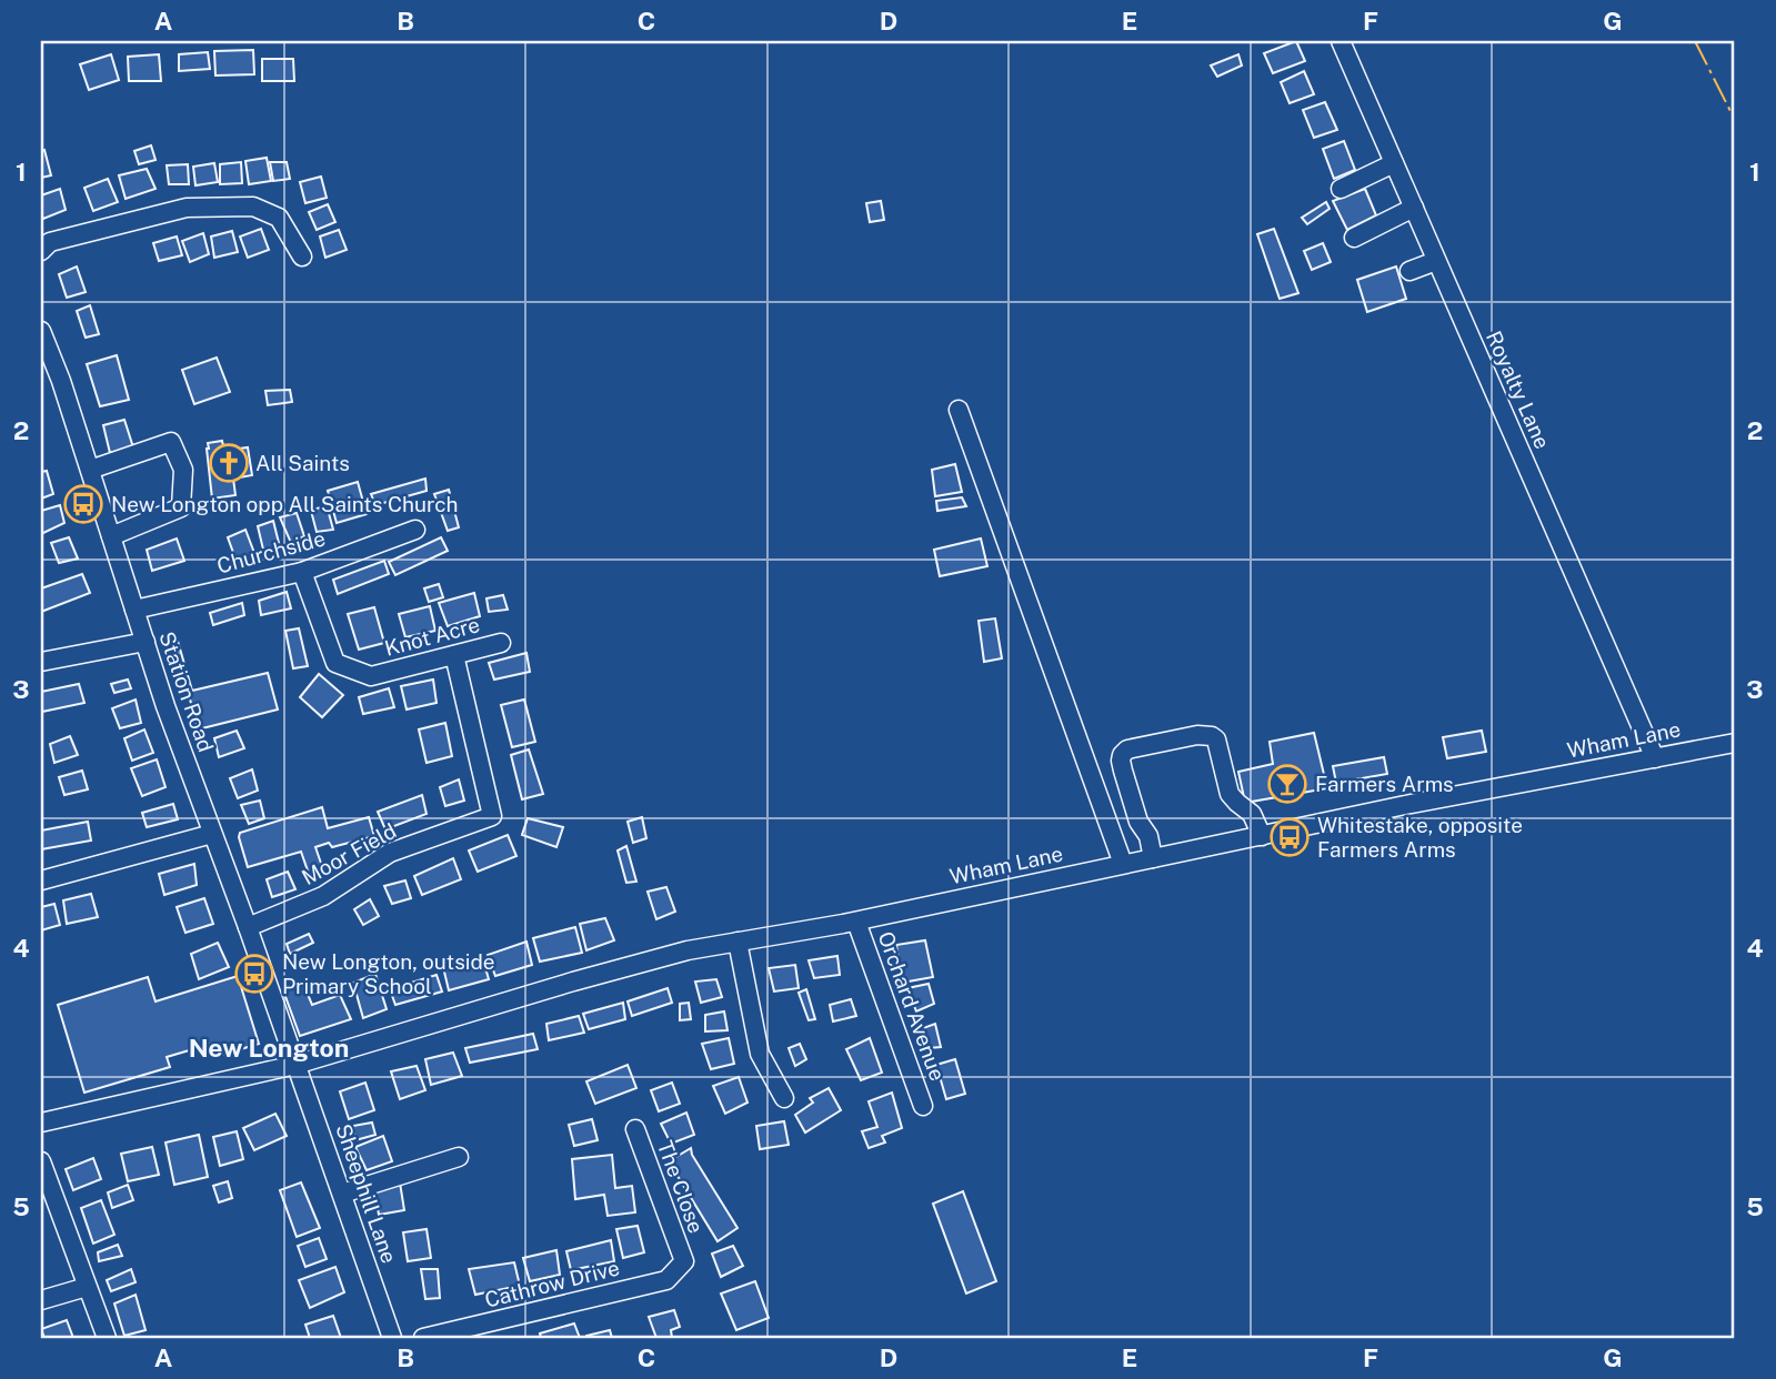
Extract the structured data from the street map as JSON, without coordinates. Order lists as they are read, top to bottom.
{
  "streets": {
    "street": [
      "Royalty Lane",
      "Churchside",
      "Knot Acre",
      "Station Road",
      "Wham Lane",
      "Moor Field",
      "Orchard Avenue",
      "The Close",
      "Sheephill Lane",
      "Cathrow Drive"
    ]
  },
  "crossings": [
    ["Royalty Lane", "Wham Lane"],
    ["Churchside", "Knot Acre"],
    ["Churchside", "Station Road"],
    ["Knot Acre", "Moor Field"],
    ["Station Road", "Wham Lane"],
    ["Station Road", "Moor Field"],
    ["Station Road", "Sheephill Lane"],
    ["Wham Lane", "Orchard Avenue"],
    ["Wham Lane", "Sheephill Lane"],
    ["The Close", "Cathrow Drive"]
  ],
  "districts": ["New Longton"],
  "places": {
    "church": ["All Saints"],
    "bus stop": ["New Longton opp All Saints Church", "Whitestake, opposite Farmers Arms", "New Longton, outside Primary School"],
    "bar": ["Farmers Arms"]
  },
  "grid": {
    "columns": [
      "A",
      "B",
      "C",
      "D",
      "E",
      "F",
      "G"
    ],
    "rows": [
      "1",
      "2",
      "3",
      "4",
      "5"
    ]
  }
}
